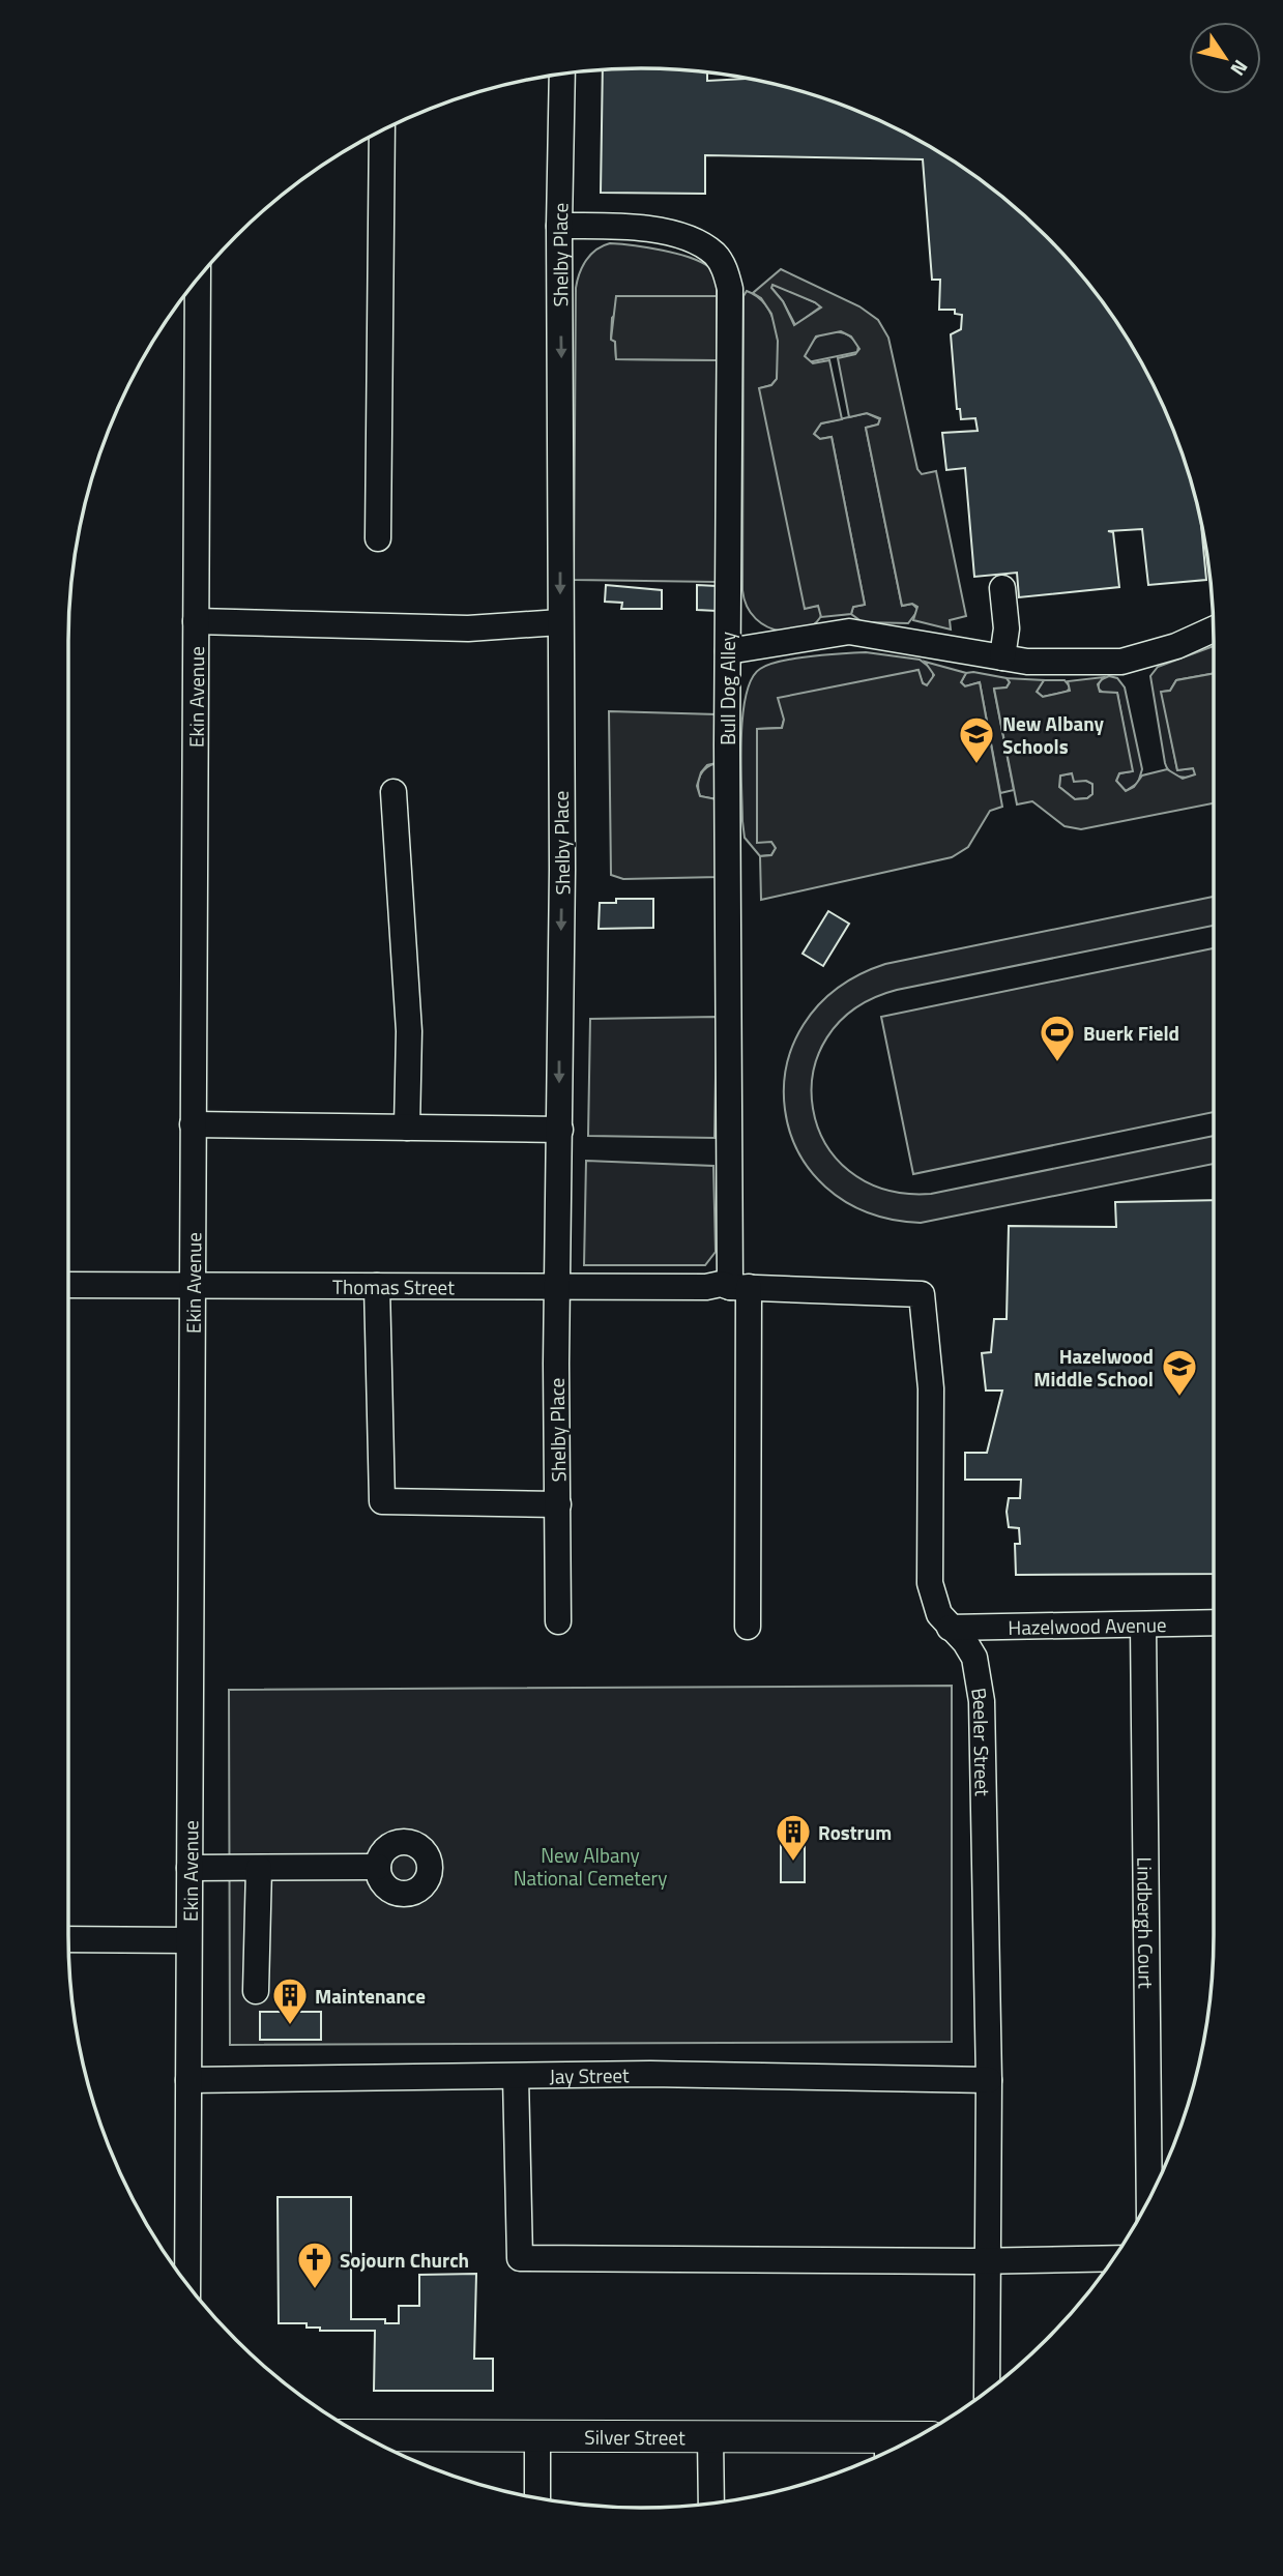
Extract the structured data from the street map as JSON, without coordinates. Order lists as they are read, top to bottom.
{
  "streets": {
    "main road": ["Silver Street"],
    "street": [
      "Shelby Place",
      "Bull Dog Alley",
      "Ekin Avenue",
      "Thomas Street",
      "Hazelwood Avenue",
      "Beeler Street",
      "Lindbergh Court",
      "Jay Street"
    ]
  },
  "crossings": [
    ["Shelby Place", "Bull Dog Alley"],
    ["Shelby Place", "Thomas Street"],
    ["Bull Dog Alley", "Thomas Street"],
    ["Bull Dog Alley", "Beeler Street"],
    ["Ekin Avenue", "Thomas Street"],
    ["Ekin Avenue", "Jay Street"],
    ["Thomas Street", "Beeler Street"],
    ["Hazelwood Avenue", "Beeler Street"],
    ["Hazelwood Avenue", "Lindbergh Court"],
    ["Beeler Street", "Jay Street"]
  ],
  "parks": ["New Albany National Cemetery"],
  "places": {
    "school or university": ["New Albany Schools", "Hazelwood Middle School"],
    "sports": ["Buerk Field"],
    "building": ["Rostrum", "Maintenance"],
    "church": ["Sojourn Church"]
  },
  "north": "bottom right"
}
